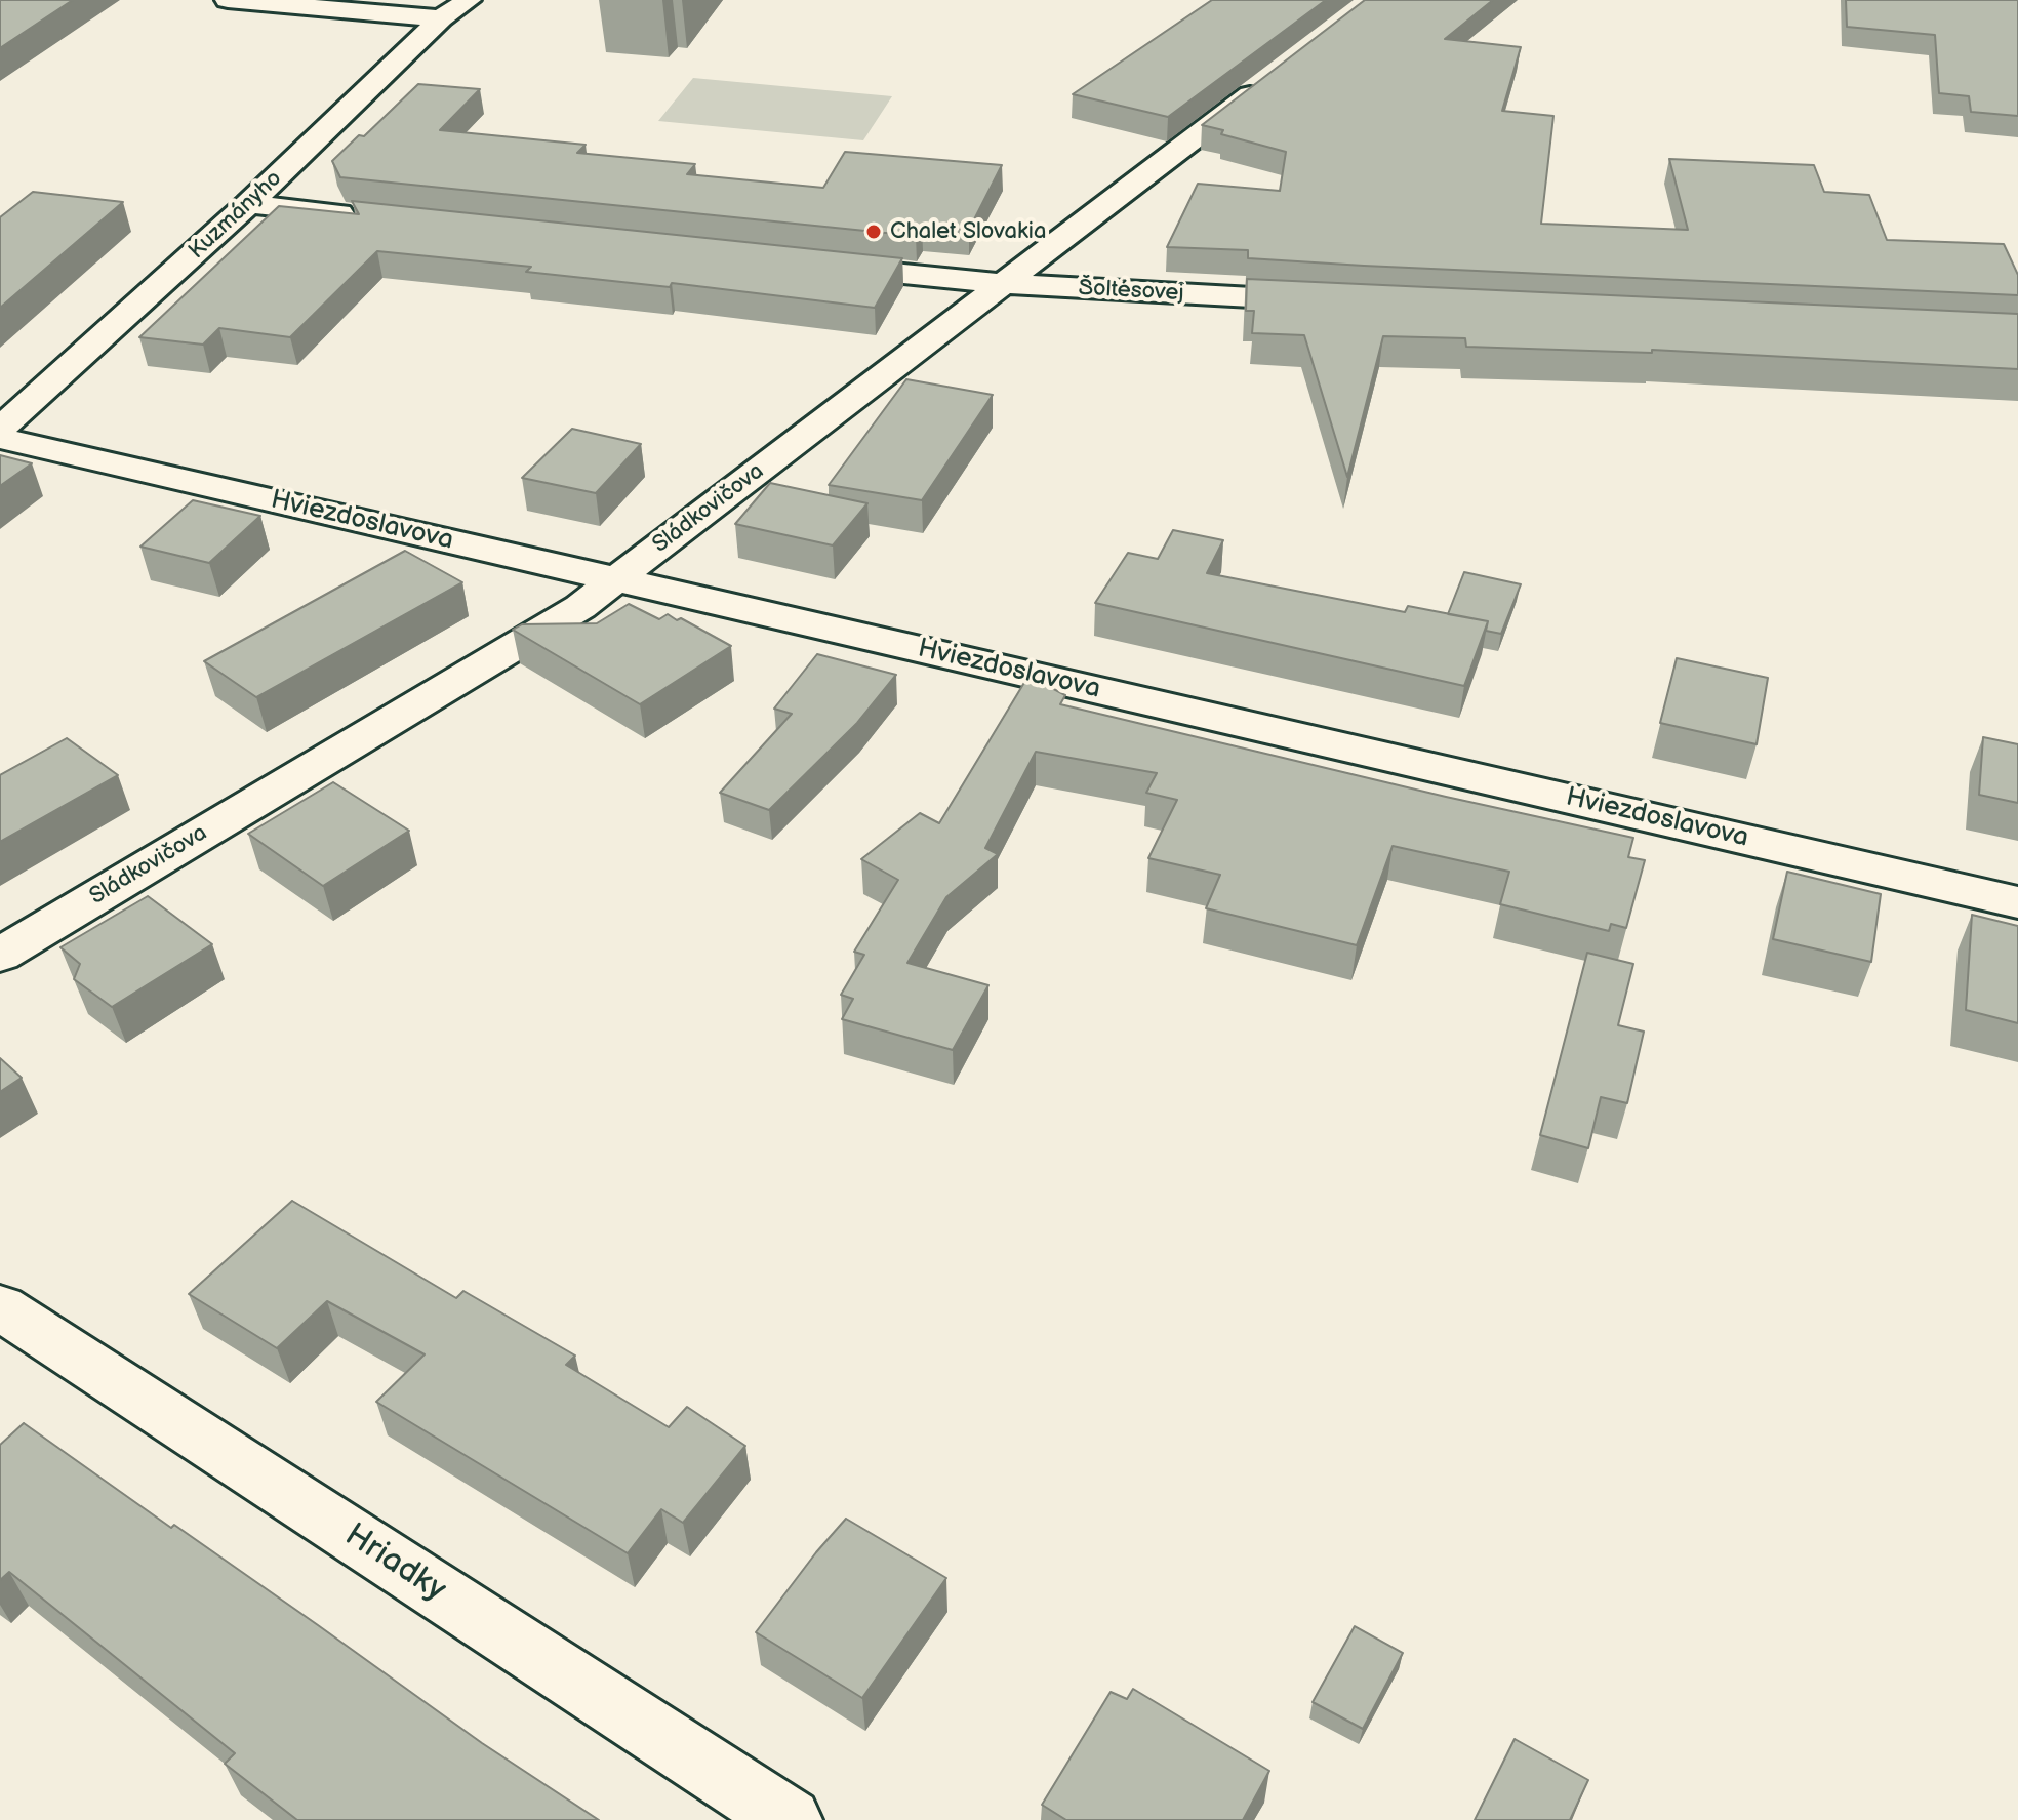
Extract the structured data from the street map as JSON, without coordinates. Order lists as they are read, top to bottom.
{
  "streets": {
    "street": [
      "Kuzmányho",
      "Šoltésovej",
      "Sládkovičova",
      "Hviezdoslavova",
      "Hriadky"
    ]
  },
  "crossings": [
    ["Šoltésovej", "Sládkovičova"],
    ["Sládkovičova", "Hviezdoslavova"]
  ],
  "places": ["Chalet Slovakia"]
}
